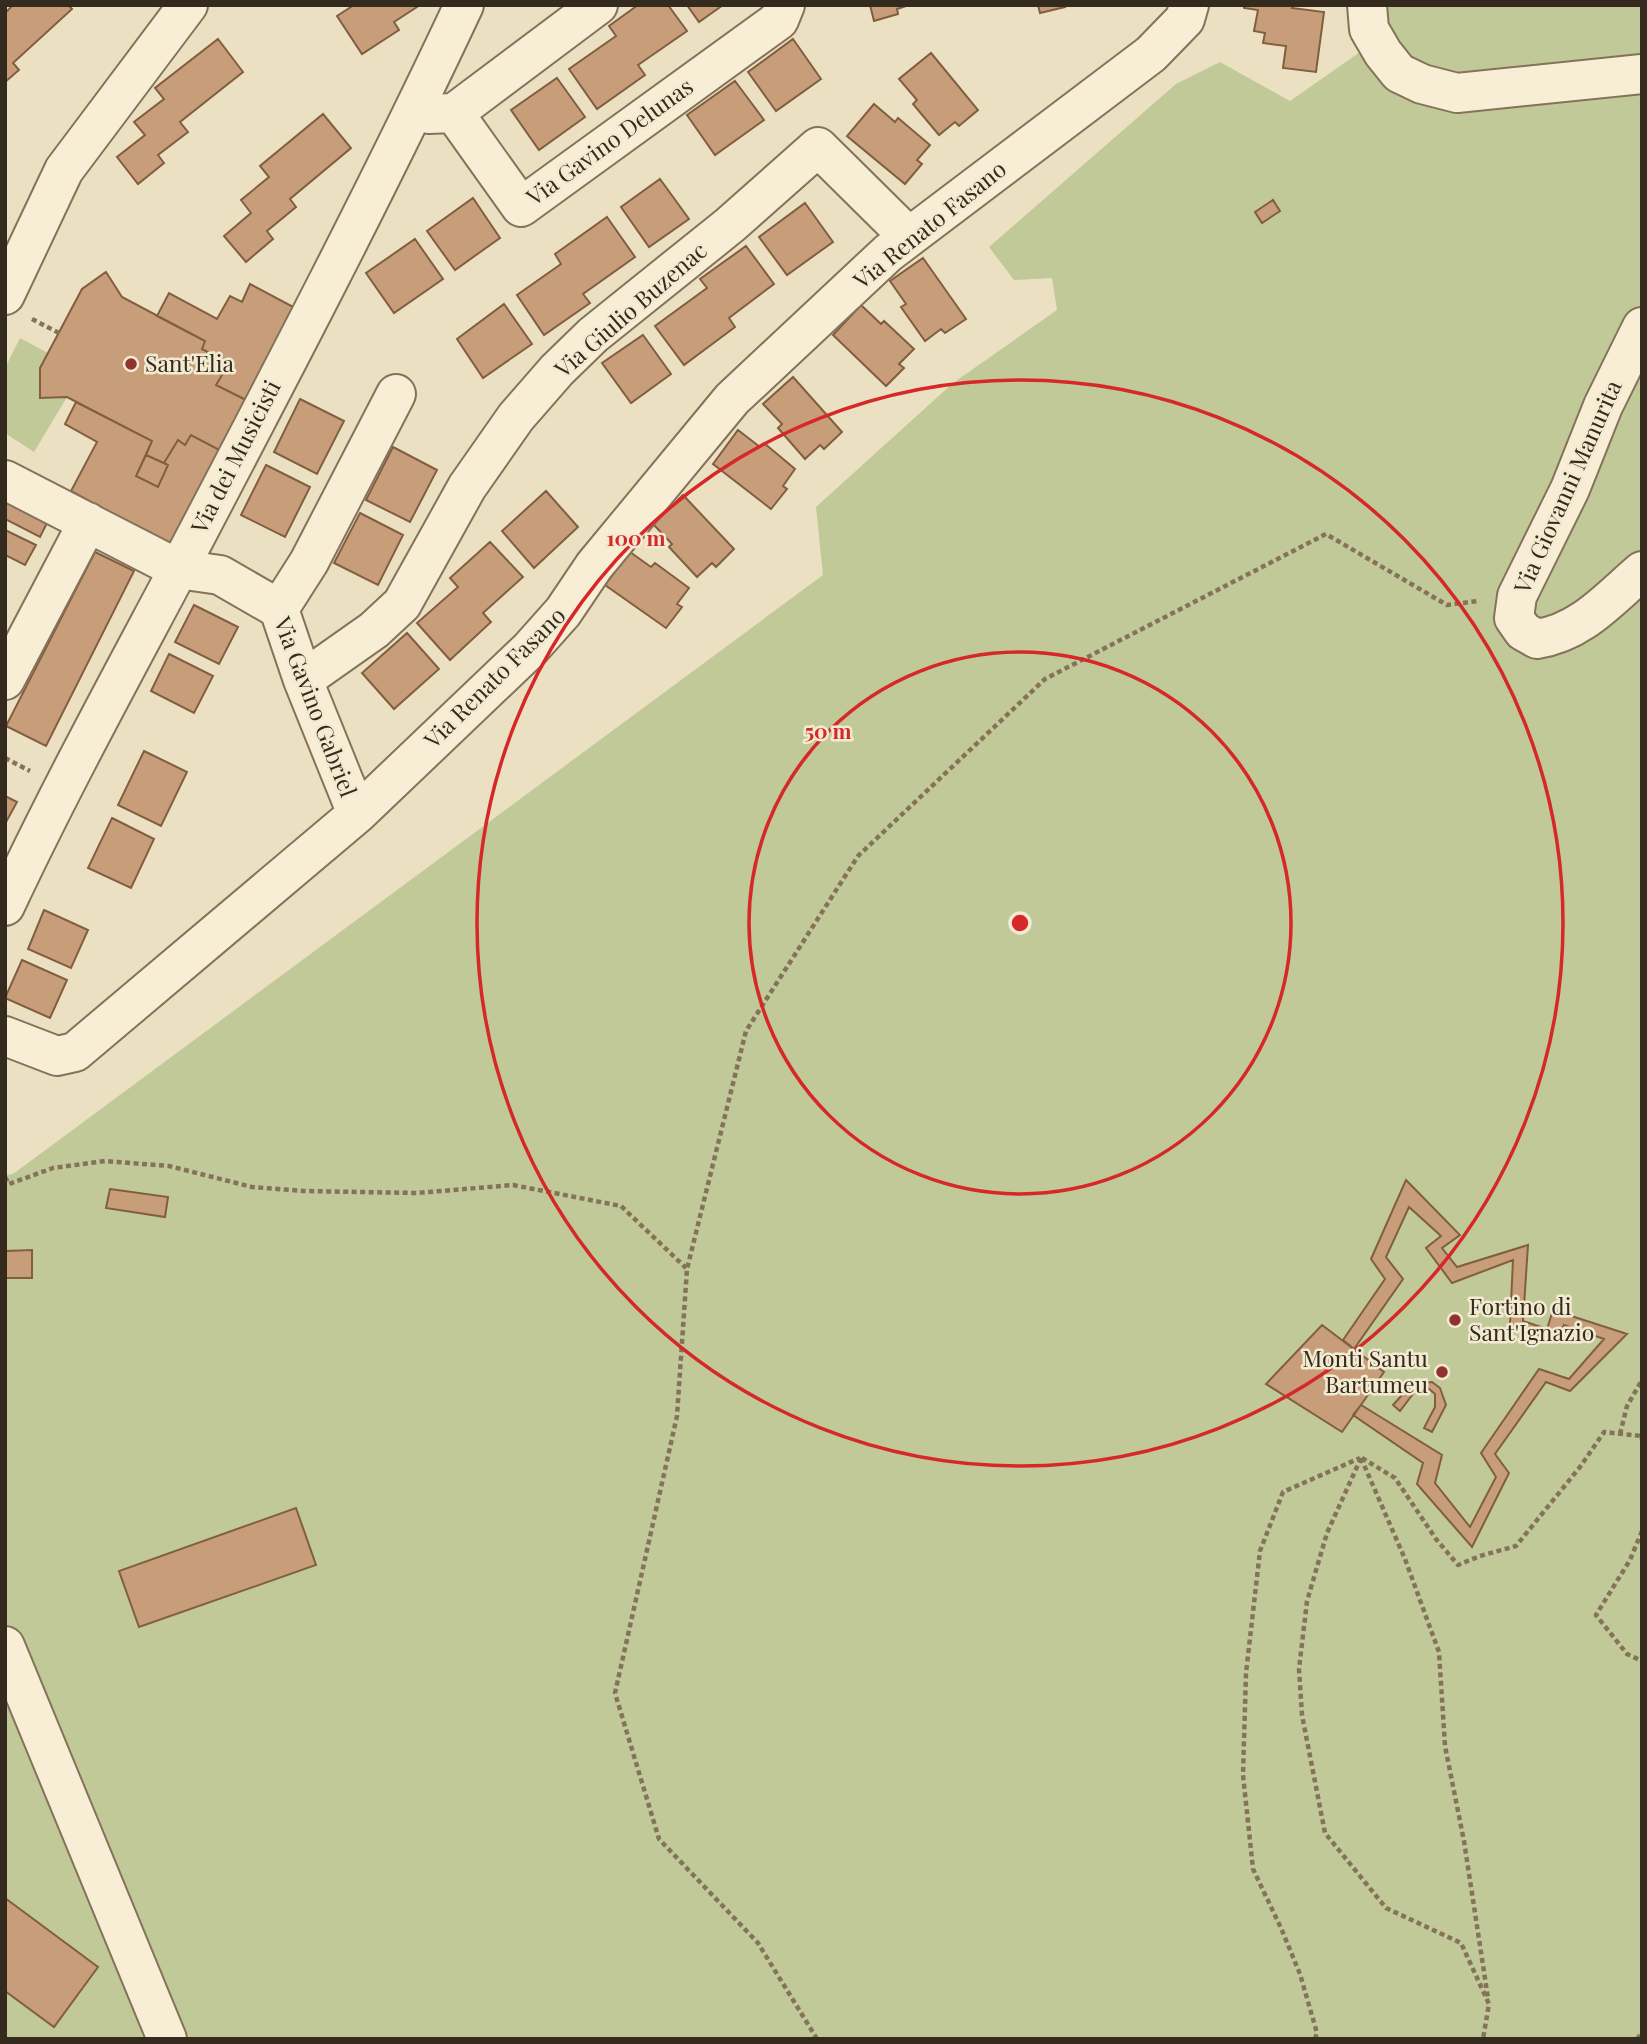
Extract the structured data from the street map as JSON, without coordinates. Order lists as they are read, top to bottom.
{
  "streets": {
    "street": [
      "Via Gavino Delunas",
      "Via Renato Fasano",
      "Via Giulio Buzenac",
      "Via dei Musicisti",
      "Via Giovanni Manurita",
      "Via Gavino Gabriel"
    ]
  },
  "crossings": [
    ["Via Renato Fasano", "Via Giulio Buzenac"],
    ["Via Renato Fasano", "Via Gavino Gabriel"],
    ["Via Giulio Buzenac", "Via Gavino Gabriel"],
    ["Via dei Musicisti", "Via Gavino Gabriel"]
  ],
  "places": ["Sant'Elia", "Fortino di Sant'Ignazio", "Monti Santu Bartumeu"],
  "rings": ["100 m", "50 m"]
}
